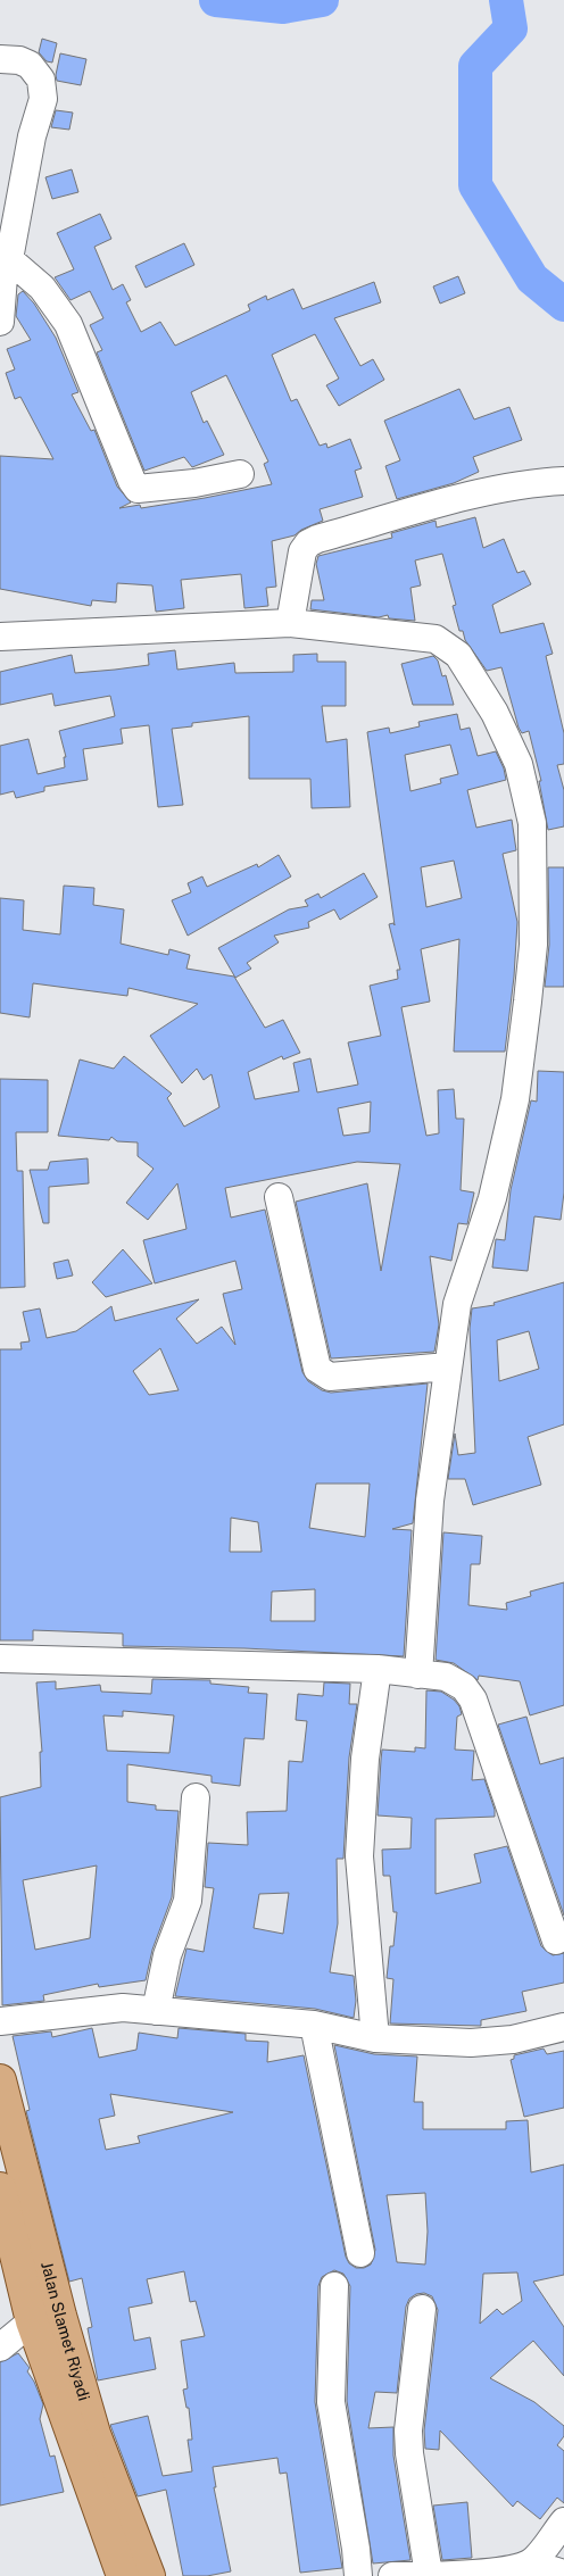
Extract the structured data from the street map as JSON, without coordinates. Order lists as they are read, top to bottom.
{
  "streets": {
    "main road": ["Jalan Slamet Riyadi"]
  }
}
